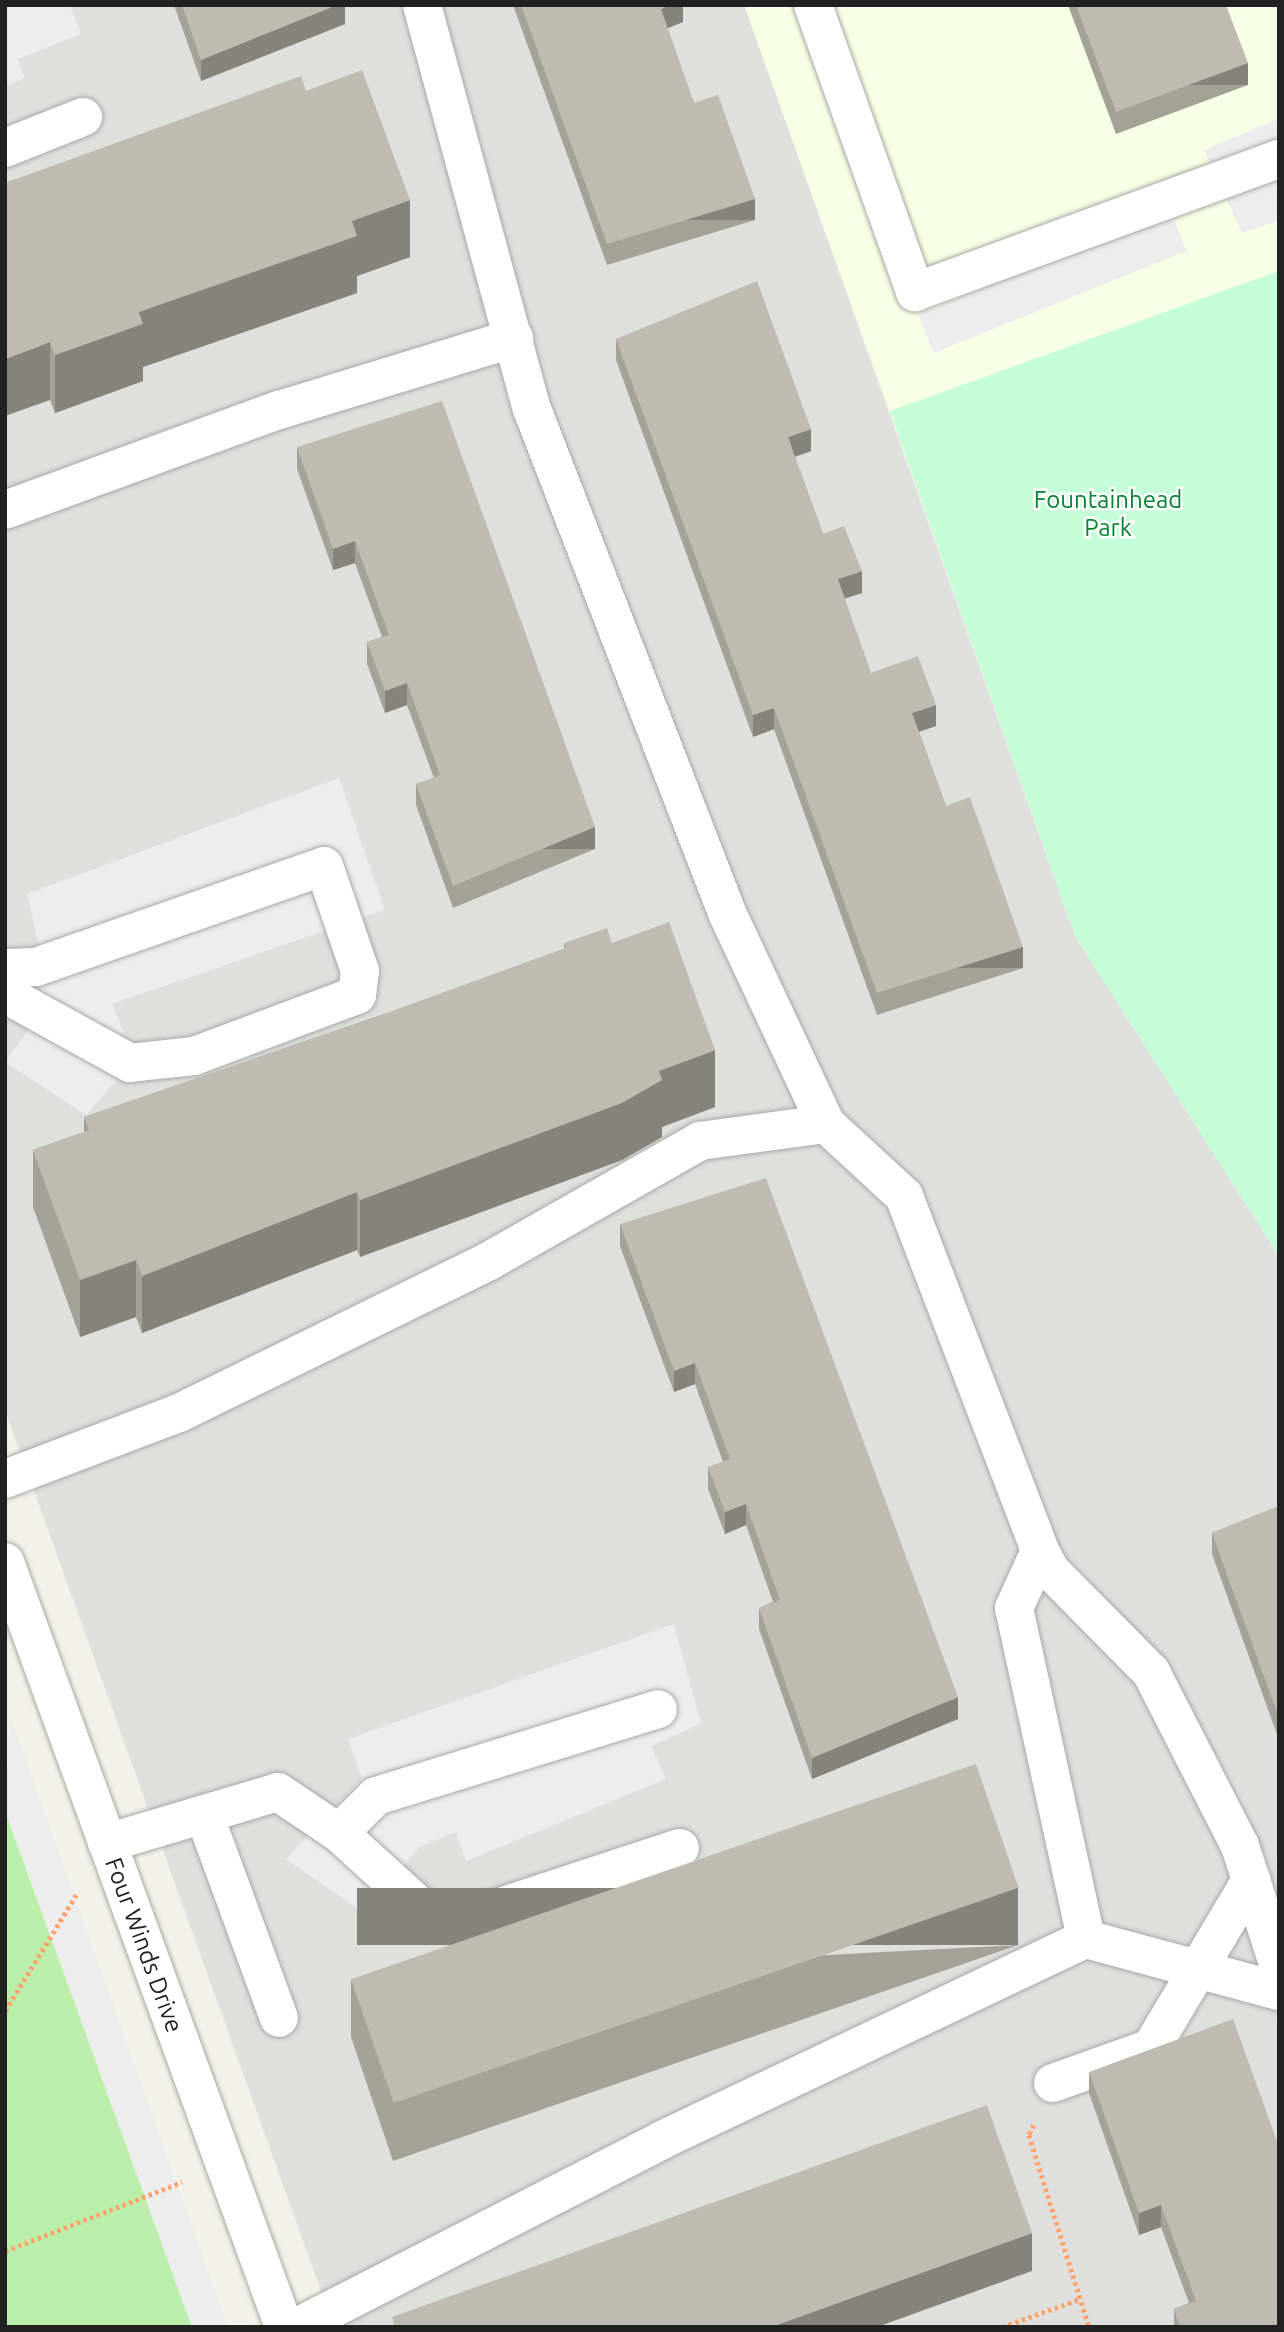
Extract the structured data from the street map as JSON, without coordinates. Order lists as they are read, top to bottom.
{
  "streets": {
    "street": ["Four Winds Drive"]
  },
  "parks": ["Fountainhead Park"]
}
